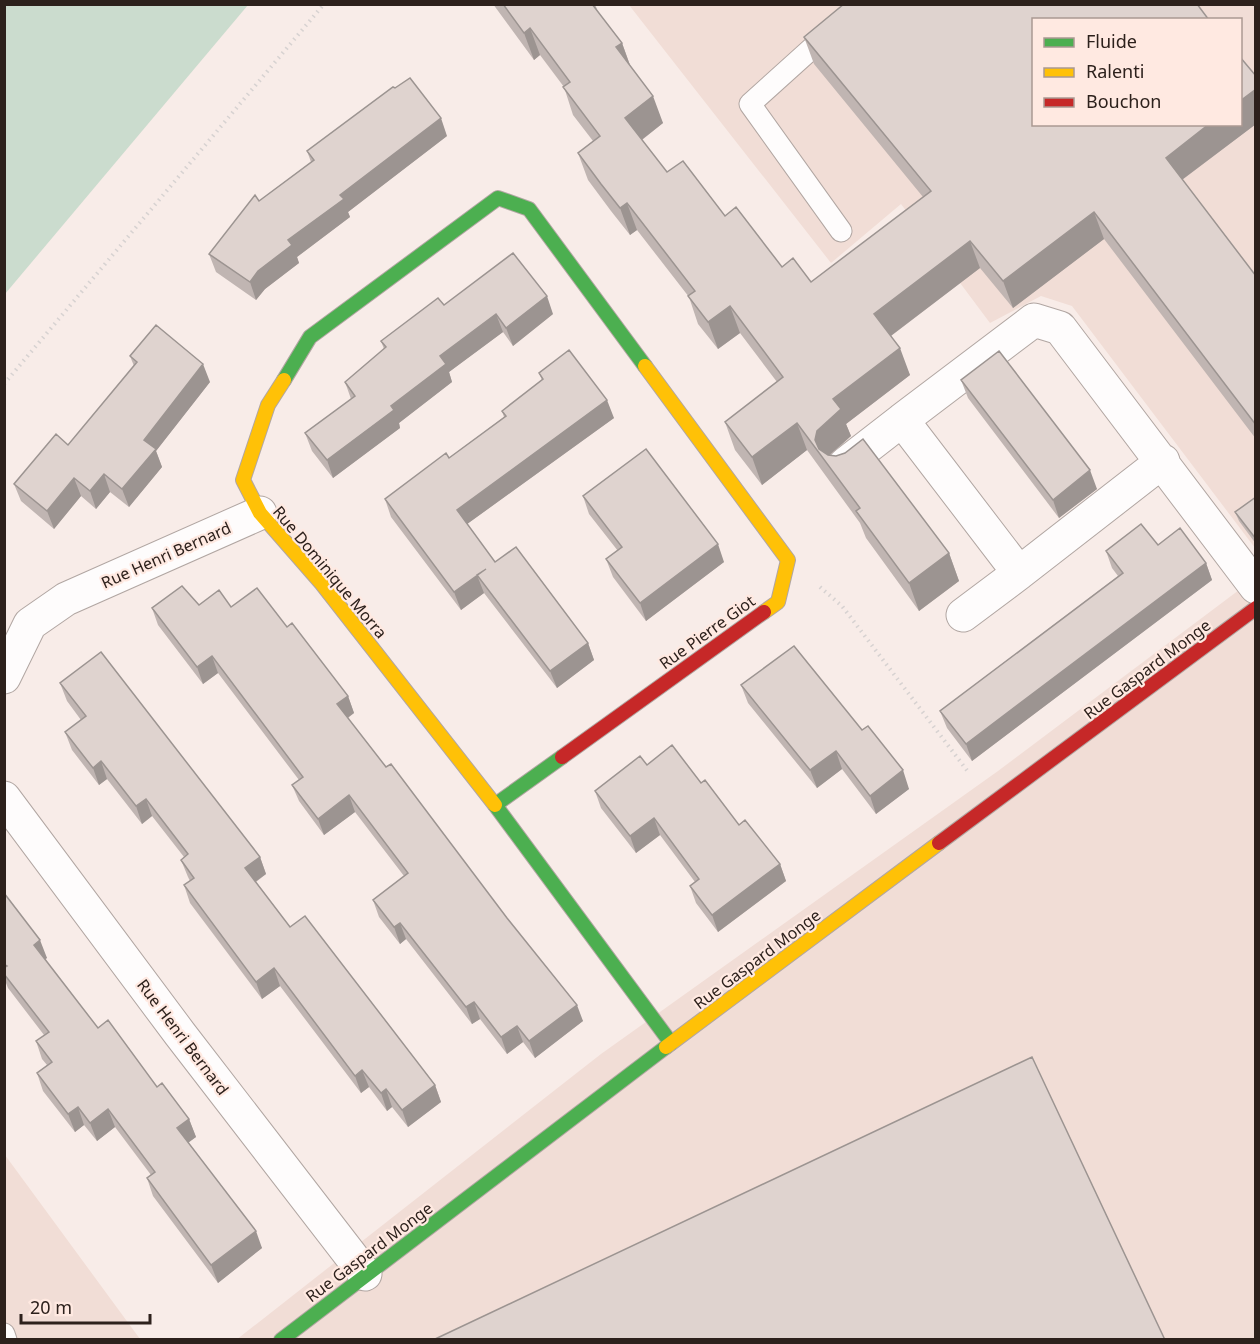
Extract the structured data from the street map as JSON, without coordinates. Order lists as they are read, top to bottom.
{
  "streets": {
    "street": [
      "Rue Henri Bernard",
      "Rue Dominique Morra",
      "Rue Pierre Giot",
      "Rue Gaspard Monge"
    ]
  },
  "crossings": [
    ["Rue Henri Bernard", "Rue Dominique Morra"],
    ["Rue Henri Bernard", "Rue Gaspard Monge"],
    ["Rue Dominique Morra", "Rue Pierre Giot"]
  ],
  "legend": ["Fluide", "Ralenti", "Bouchon"],
  "scale_bar": "20 m"
}
